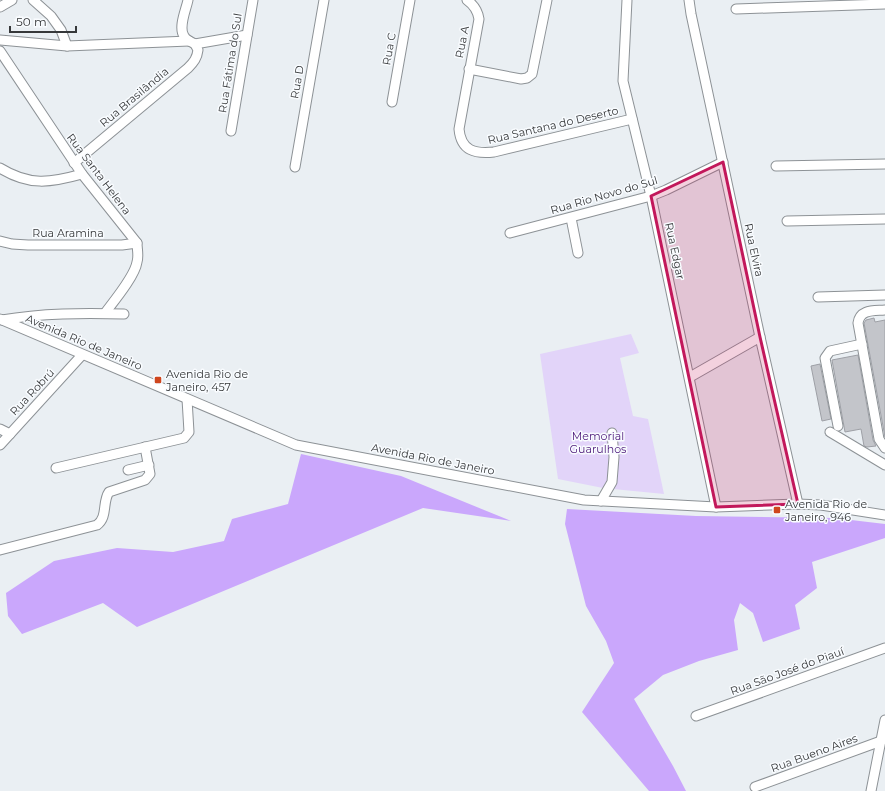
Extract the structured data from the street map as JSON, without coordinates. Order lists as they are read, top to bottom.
{
  "streets": {
    "street": [
      "Rua A",
      "Rua C",
      "Rua Fátima do Sul",
      "Rua D",
      "Rua Brasilândia",
      "Rua Santana do Deserto",
      "Rua Santa Helena",
      "Rua Rio Novo do Sul",
      "Rua Aramina",
      "Rua Elvira",
      "Rua Edgar",
      "Avenida Rio de Janeiro",
      "Rua Robrú",
      "Rua São José do Piauí",
      "Rua Bueno Aires"
    ]
  },
  "crossings": [
    ["Rua A", "Rua Santana do Deserto"],
    ["Rua Brasilândia", "Rua Santa Helena"],
    ["Rua Santana do Deserto", "Rua Edgar"],
    ["Rua Santa Helena", "Rua Aramina"],
    ["Rua Rio Novo do Sul", "Rua Elvira"],
    ["Rua Rio Novo do Sul", "Rua Edgar"],
    ["Rua Elvira", "Avenida Rio de Janeiro"],
    ["Rua Edgar", "Avenida Rio de Janeiro"],
    ["Avenida Rio de Janeiro", "Rua Robrú"]
  ],
  "parks": ["Memorial Guarulhos"],
  "places": {
    "transit": ["Avenida Rio de Janeiro, 457", "Avenida Rio de Janeiro, 946"]
  },
  "scale_bar": "50 m"
}
